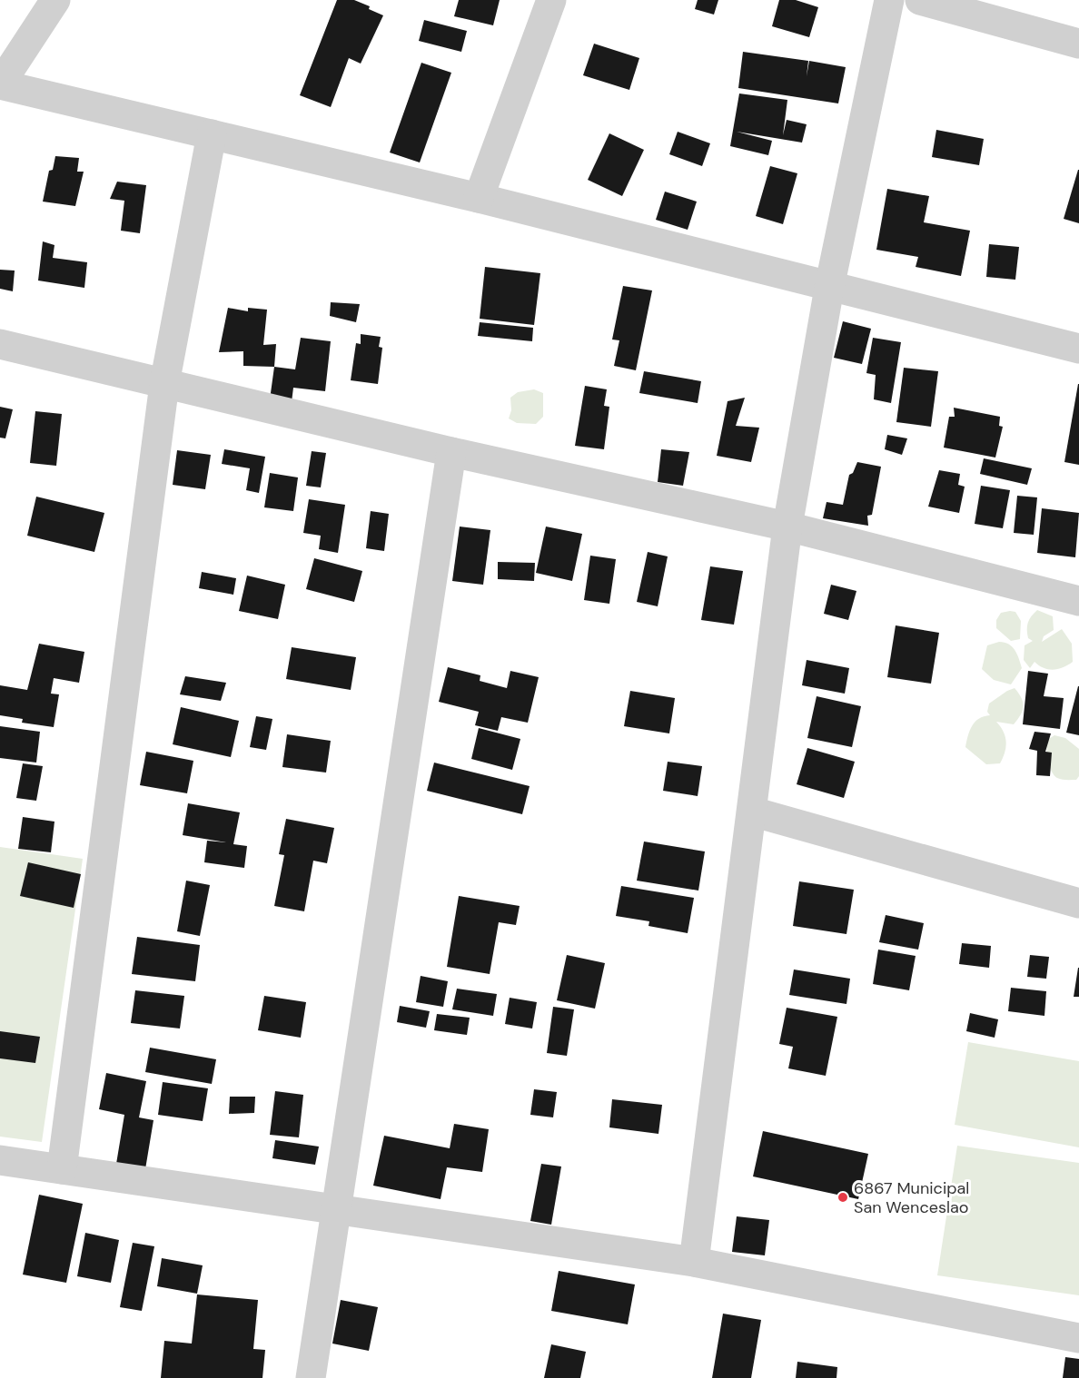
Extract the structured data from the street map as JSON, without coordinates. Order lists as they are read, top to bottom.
{
  "places": ["6867 Municipal San Wenceslao"]
}
